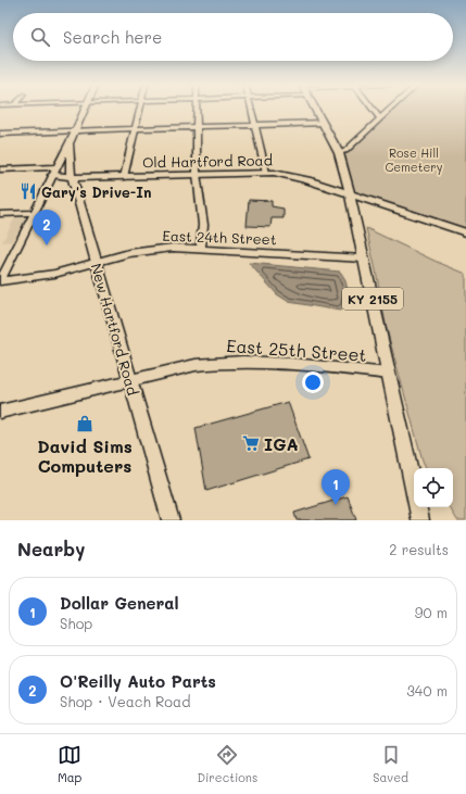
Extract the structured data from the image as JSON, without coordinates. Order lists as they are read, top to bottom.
{
  "streets": {
    "main road": ["Old Hartford Road", "KY 2155", "New Hartford Road"],
    "street": ["East 24th Street", "East 25th Street"]
  },
  "crossings": [
    ["Old Hartford Road", "KY 2155"],
    ["Old Hartford Road", "New Hartford Road"],
    ["East 24th Street", "KY 2155"],
    ["East 24th Street", "New Hartford Road"],
    ["KY 2155", "East 25th Street"],
    ["New Hartford Road", "East 25th Street"]
  ],
  "parks": ["Rose Hill Cemetery"],
  "places": {
    "restaurant": ["Gary's Drive-In"],
    "shop": ["David Sims Computers"],
    "supermarket": ["IGA"]
  },
  "page": {
    "search": "Search here",
    "pins": ["2", "1"],
    "heading": ["Nearby", "2 results"],
    "list": [
      {
        "mark": "1",
        "name": "Dollar General",
        "note": "Shop",
        "value": "90 m"
      },
      {
        "mark": "2",
        "name": "O'Reilly Auto Parts",
        "note": "Shop · Veach Road",
        "value": "340 m"
      }
    ],
    "nav": ["Map", "Directions", "Saved"]
  }
}
